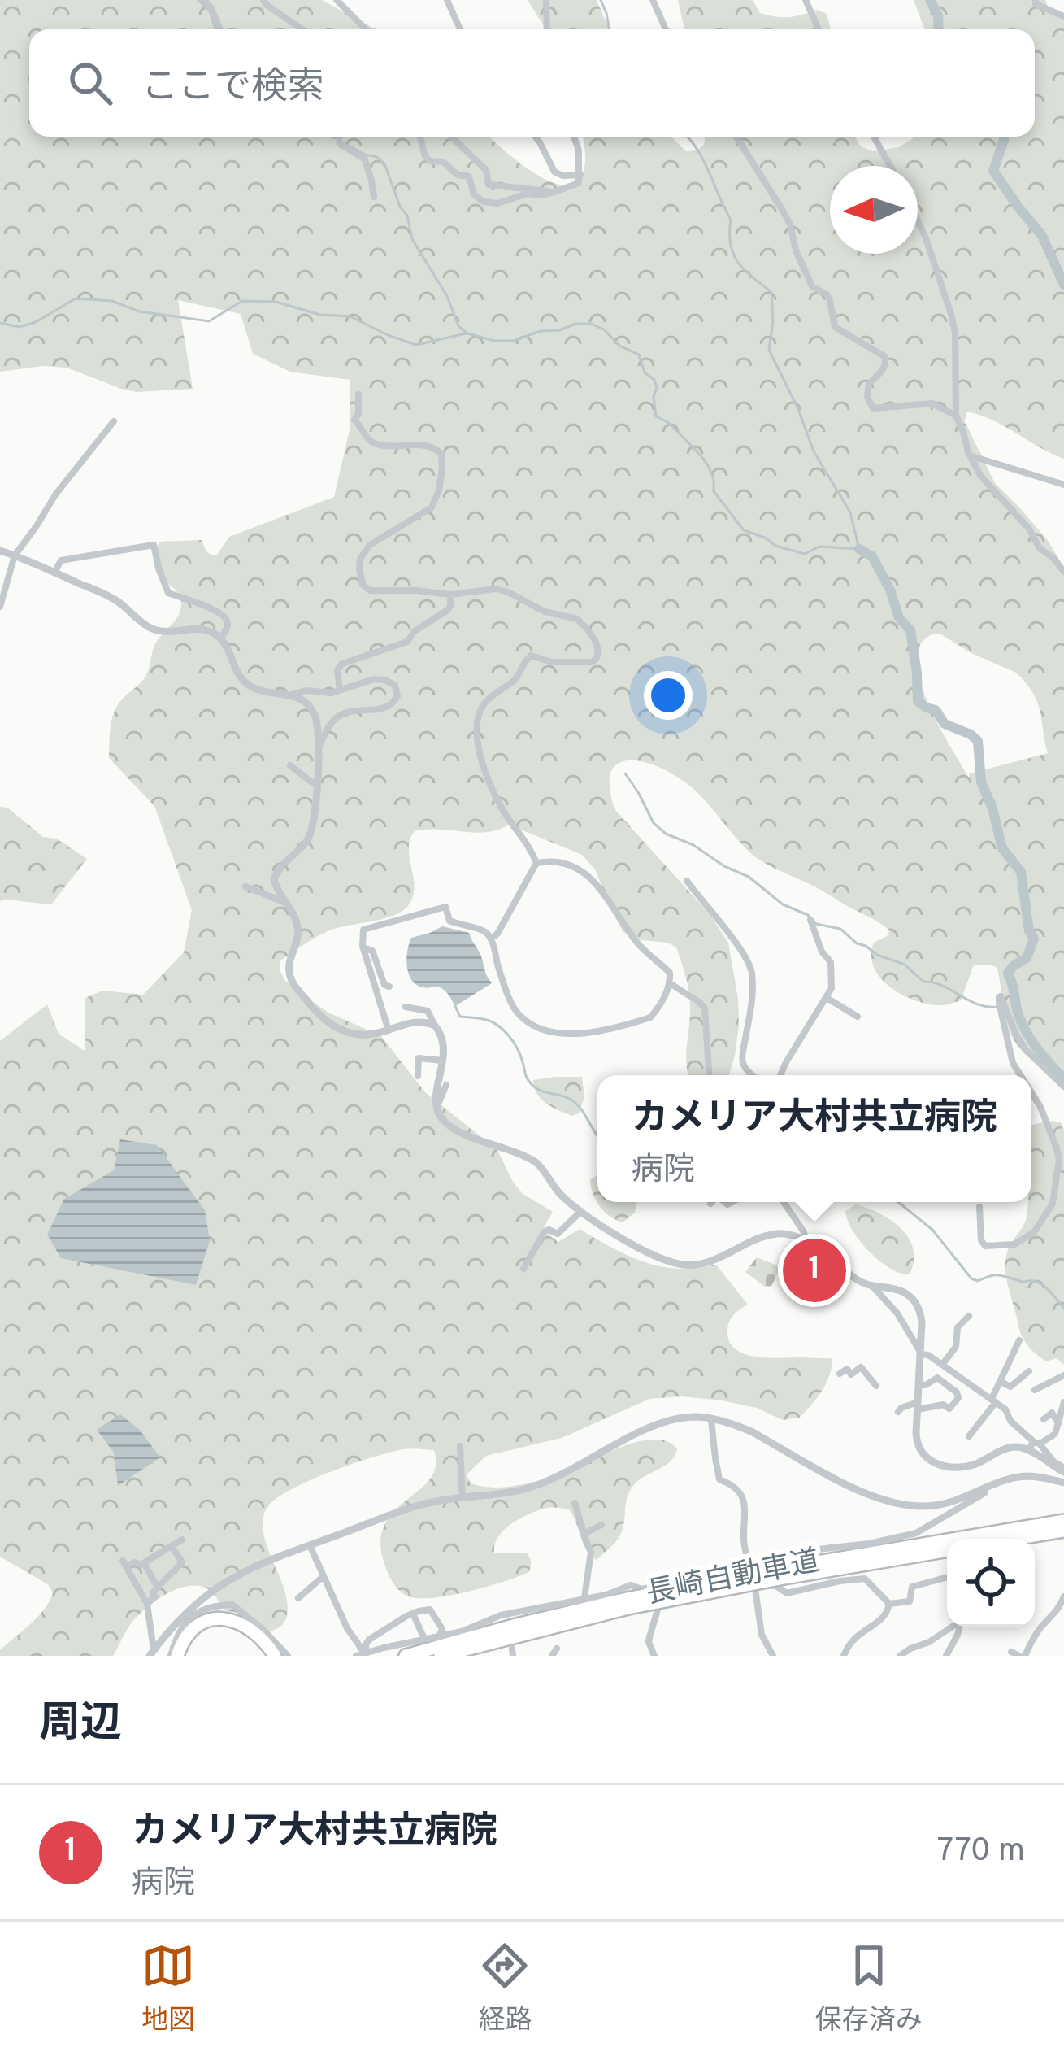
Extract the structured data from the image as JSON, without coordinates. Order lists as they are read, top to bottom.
{
  "streets": {
    "highway": ["長崎自動車道"]
  },
  "north": "left",
  "page": {
    "search": "ここで検索",
    "popup": ["カメリア大村共立病院", "病院"],
    "pins": "1",
    "heading": "周辺",
    "list": [
      {
        "mark": "1",
        "name": "カメリア大村共立病院",
        "note": "病院",
        "value": "770 m"
      }
    ],
    "nav": ["地図", "経路", "保存済み"]
  }
}
